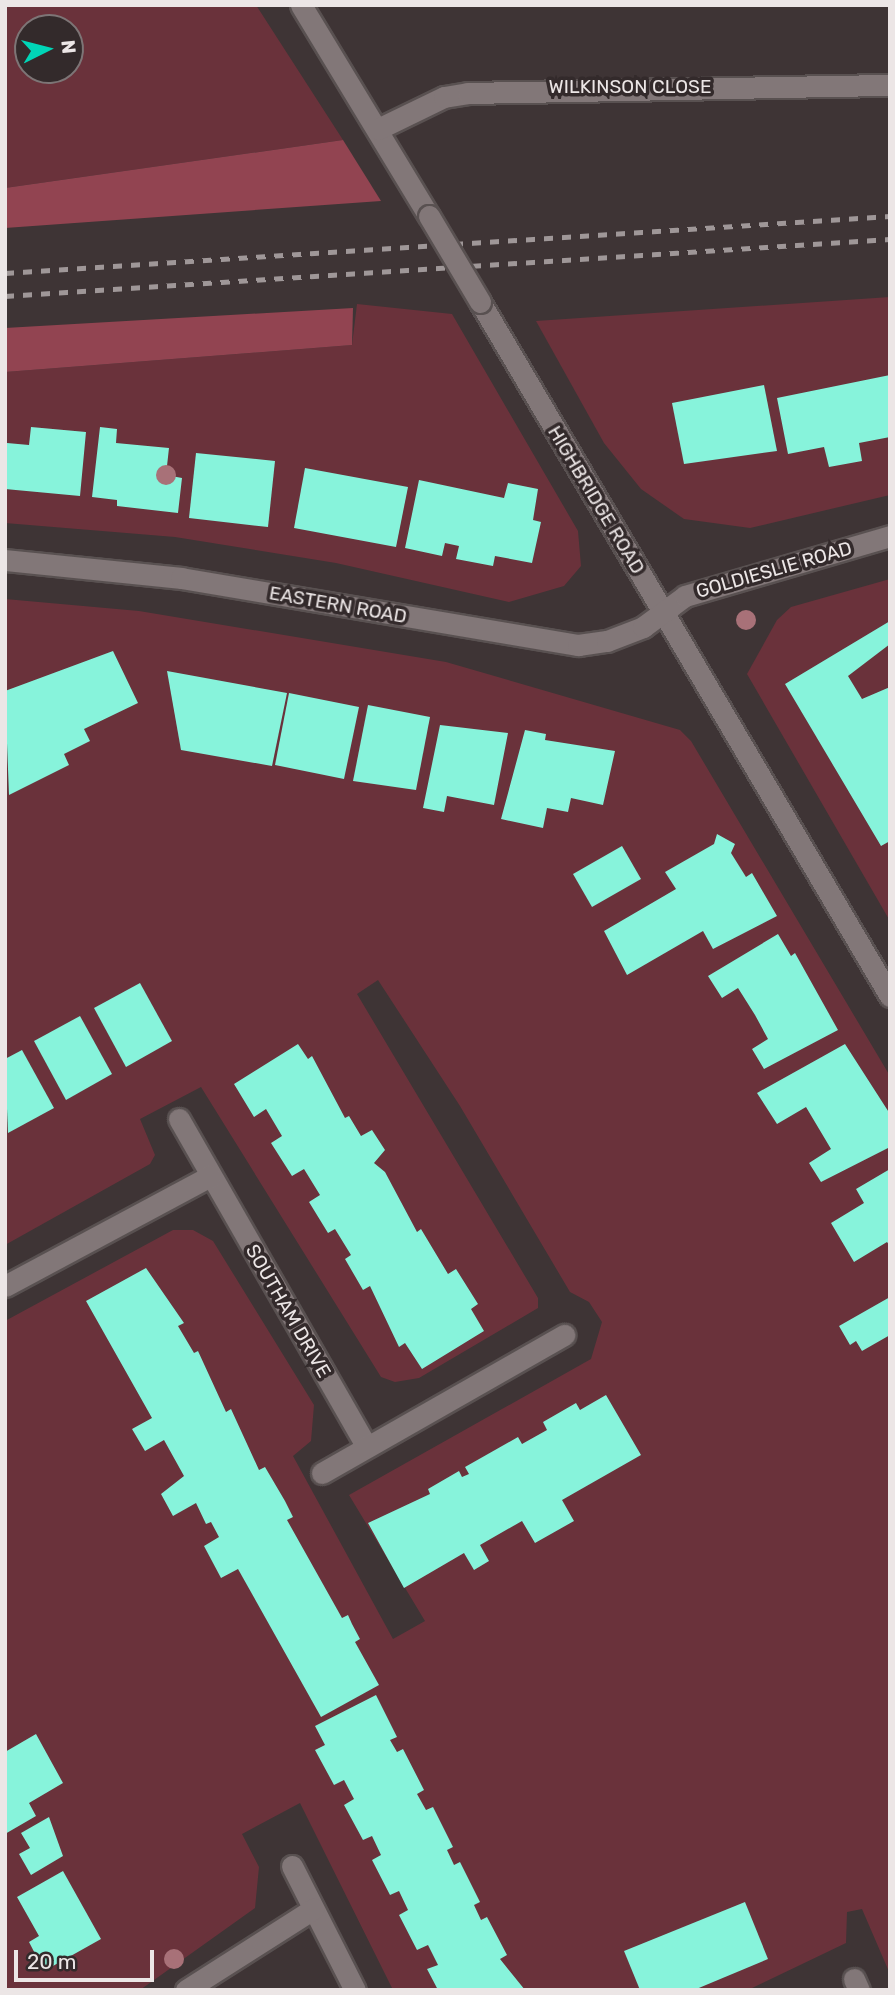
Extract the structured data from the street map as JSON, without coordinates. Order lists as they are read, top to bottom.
{
  "streets": {
    "street": [
      "WILKINSON CLOSE",
      "HIGHBRIDGE ROAD",
      "GOLDIESLIE ROAD",
      "EASTERN ROAD",
      "SOUTHAM DRIVE"
    ]
  },
  "crossings": [
    ["WILKINSON CLOSE", "HIGHBRIDGE ROAD"],
    ["HIGHBRIDGE ROAD", "GOLDIESLIE ROAD"],
    ["HIGHBRIDGE ROAD", "EASTERN ROAD"],
    ["GOLDIESLIE ROAD", "EASTERN ROAD"]
  ],
  "scale_bar": "20 m",
  "north": "right"
}
